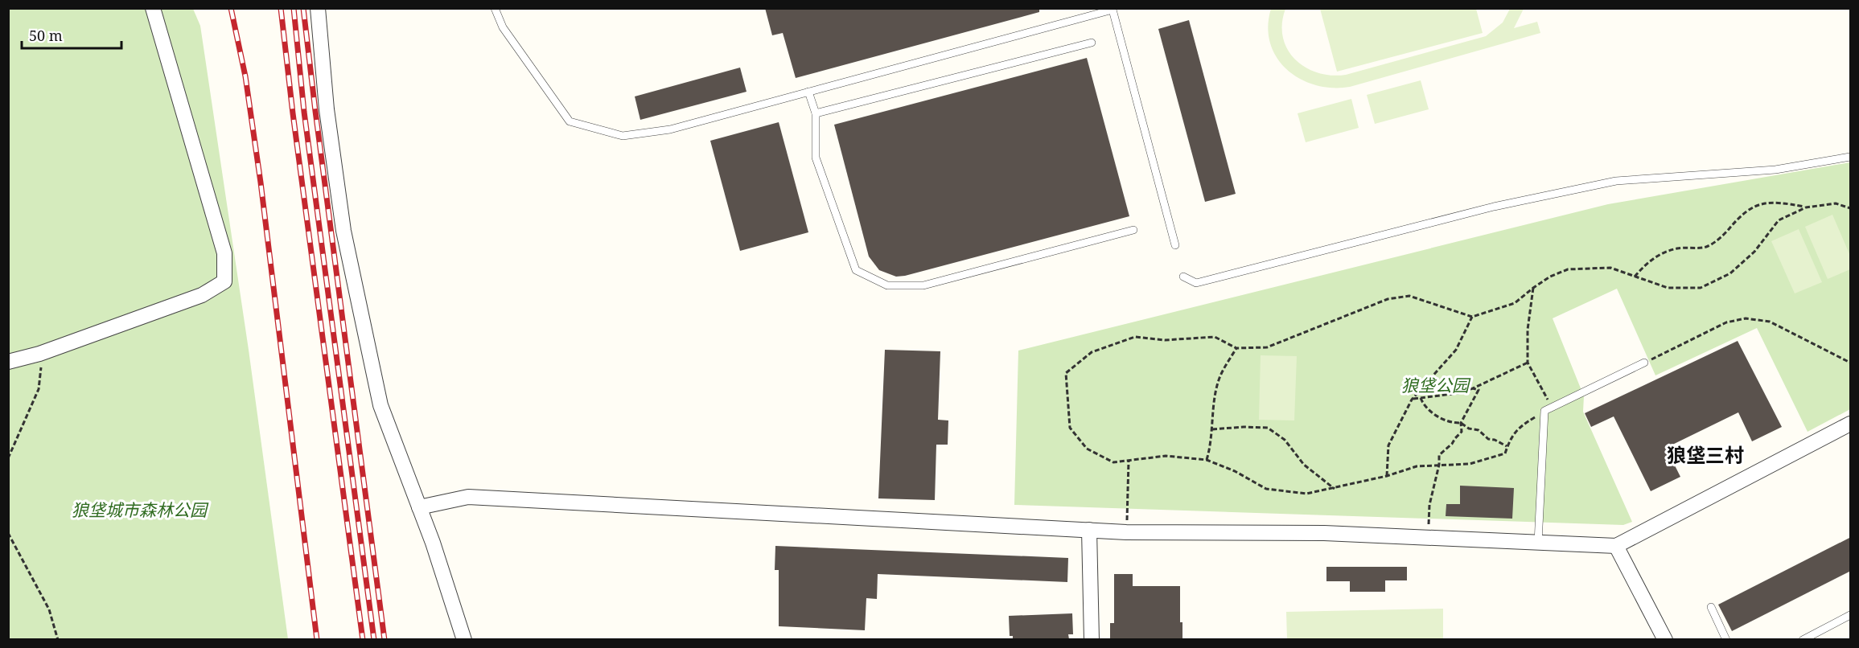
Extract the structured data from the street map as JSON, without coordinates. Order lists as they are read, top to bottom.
{
  "districts": ["狼垡三村"],
  "parks": ["狼垡公园", "狼垡城市森林公园"],
  "scale_bar": "50 m"
}
